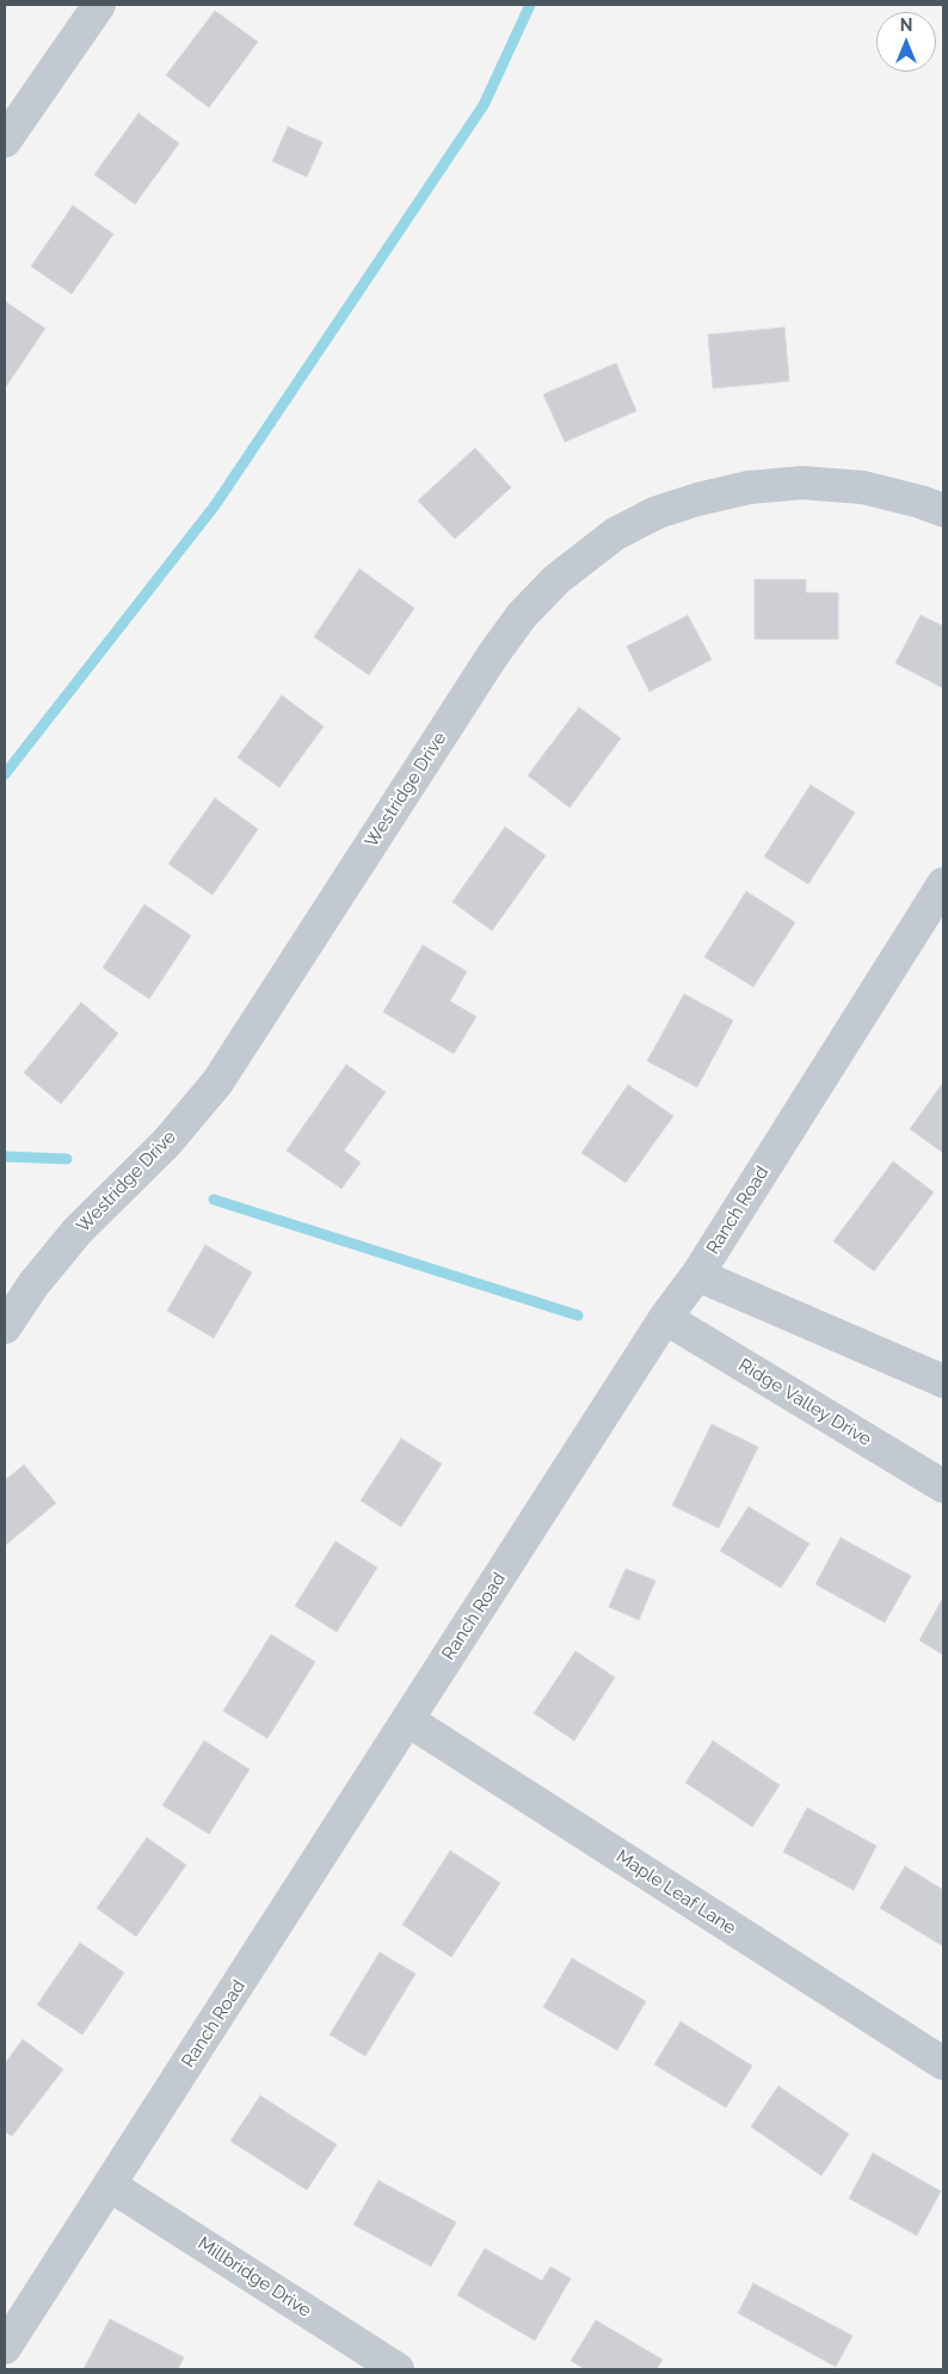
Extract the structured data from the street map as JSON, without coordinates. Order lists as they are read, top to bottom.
{
  "streets": {
    "street": [
      "Westridge Drive",
      "Ranch Road",
      "Ridge Valley Drive",
      "Maple Leaf Lane",
      "Millbridge Drive"
    ]
  },
  "crossings": [
    ["Ranch Road", "Ridge Valley Drive"],
    ["Ranch Road", "Maple Leaf Lane"],
    ["Ranch Road", "Millbridge Drive"]
  ],
  "north": "top"
}
